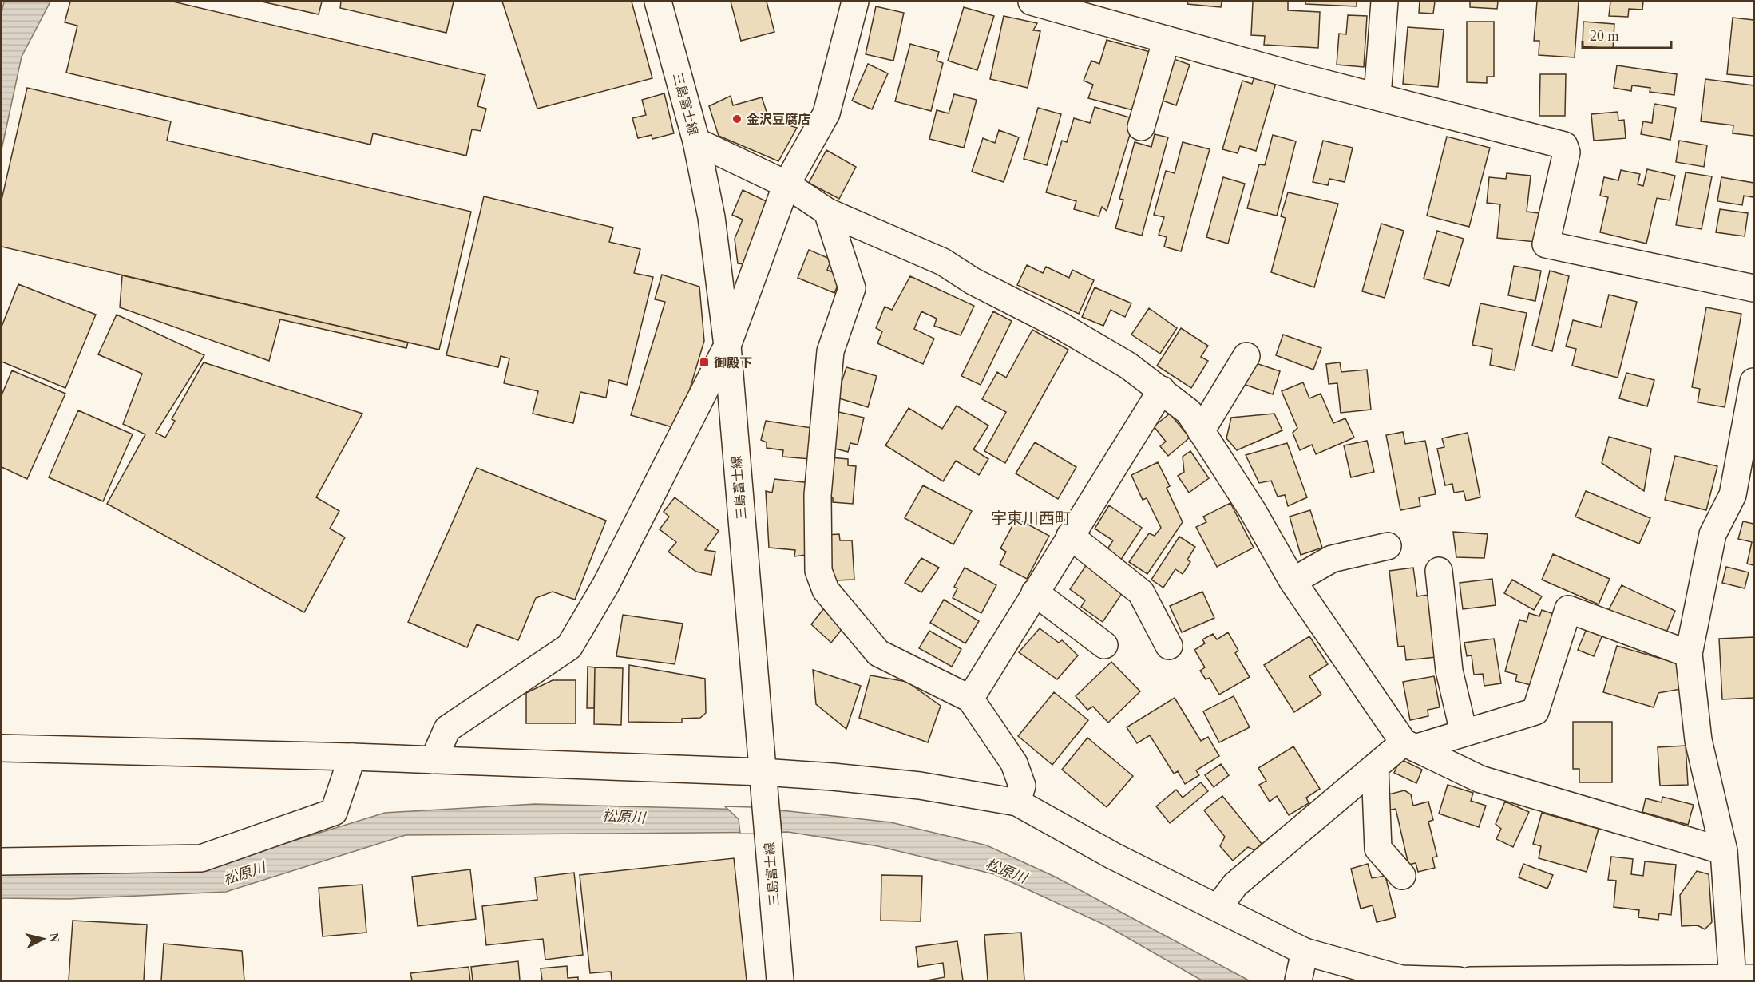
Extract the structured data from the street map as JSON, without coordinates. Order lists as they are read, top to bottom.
{
  "streets": {
    "street": ["三島富士線"]
  },
  "districts": ["宇東川西町"],
  "water": ["松原川"],
  "places": {
    "other": ["金沢豆腐店"],
    "transit": ["御殿下"]
  },
  "scale_bar": "20 m",
  "north": "right"
}
